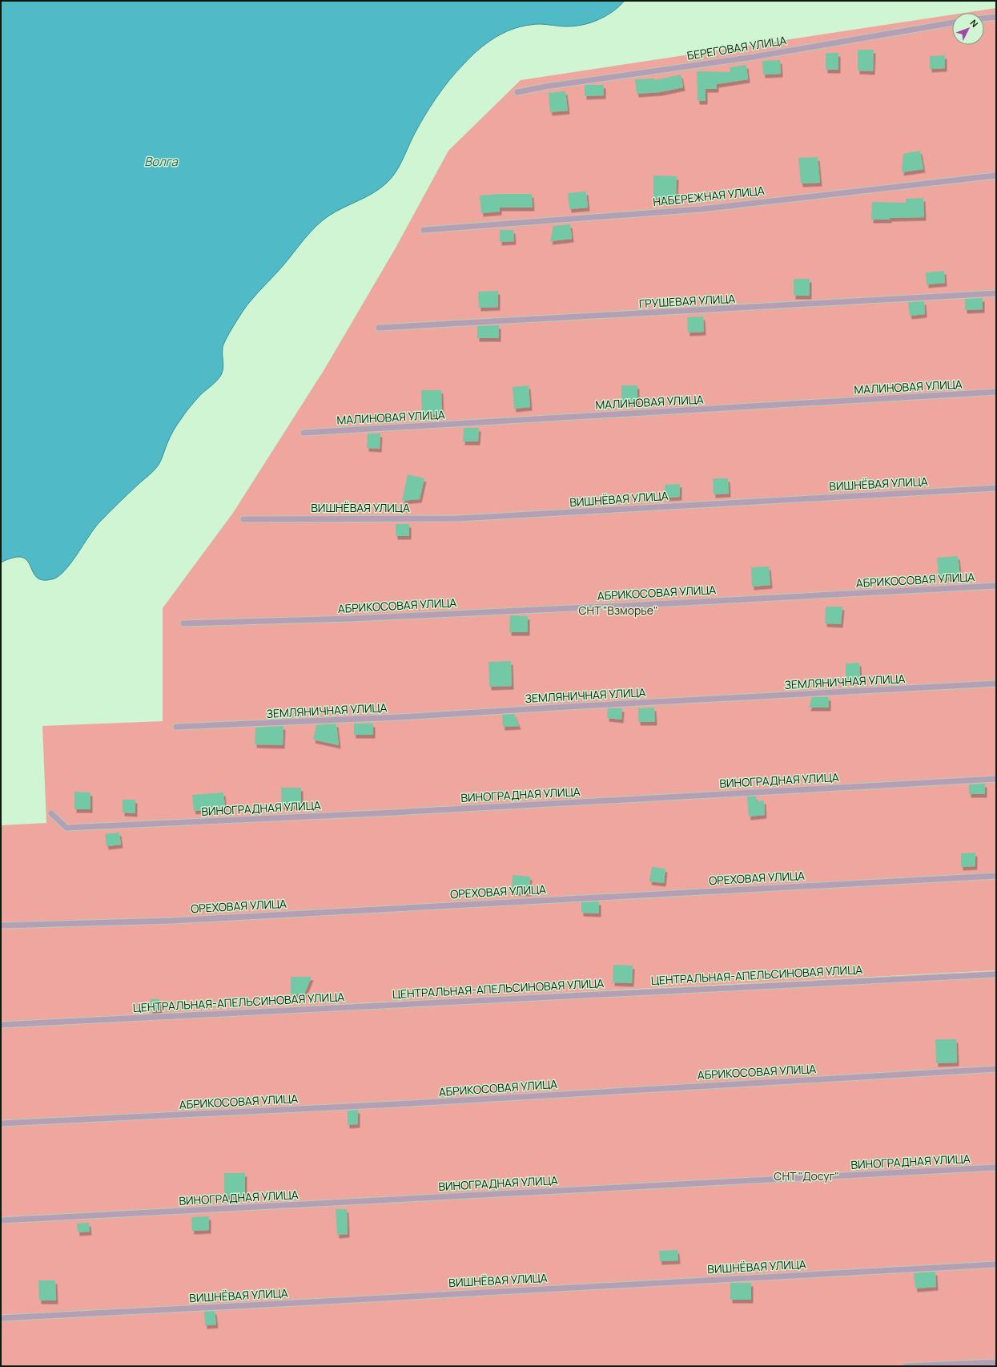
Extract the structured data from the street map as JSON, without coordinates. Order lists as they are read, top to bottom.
{
  "streets": {
    "lane": [
      "БЕРЕГОВАЯ УЛИЦА",
      "НАБЕРЕЖНАЯ УЛИЦА",
      "ГРУШЕВАЯ УЛИЦА",
      "МАЛИНОВАЯ УЛИЦА",
      "ВИШНЁВАЯ УЛИЦА",
      "АБРИКОСОВАЯ УЛИЦА",
      "ЗЕМЛЯНИЧНАЯ УЛИЦА",
      "ВИНОГРАДНАЯ УЛИЦА",
      "ОРЕХОВАЯ УЛИЦА",
      "ЦЕНТРАЛЬНАЯ-АПЕЛЬСИНОВАЯ УЛИЦА"
    ]
  },
  "water": ["Волга"],
  "parks": ["СНТ \"Взморье\"", "СНТ \"Досуг\""],
  "north": "top right"
}
